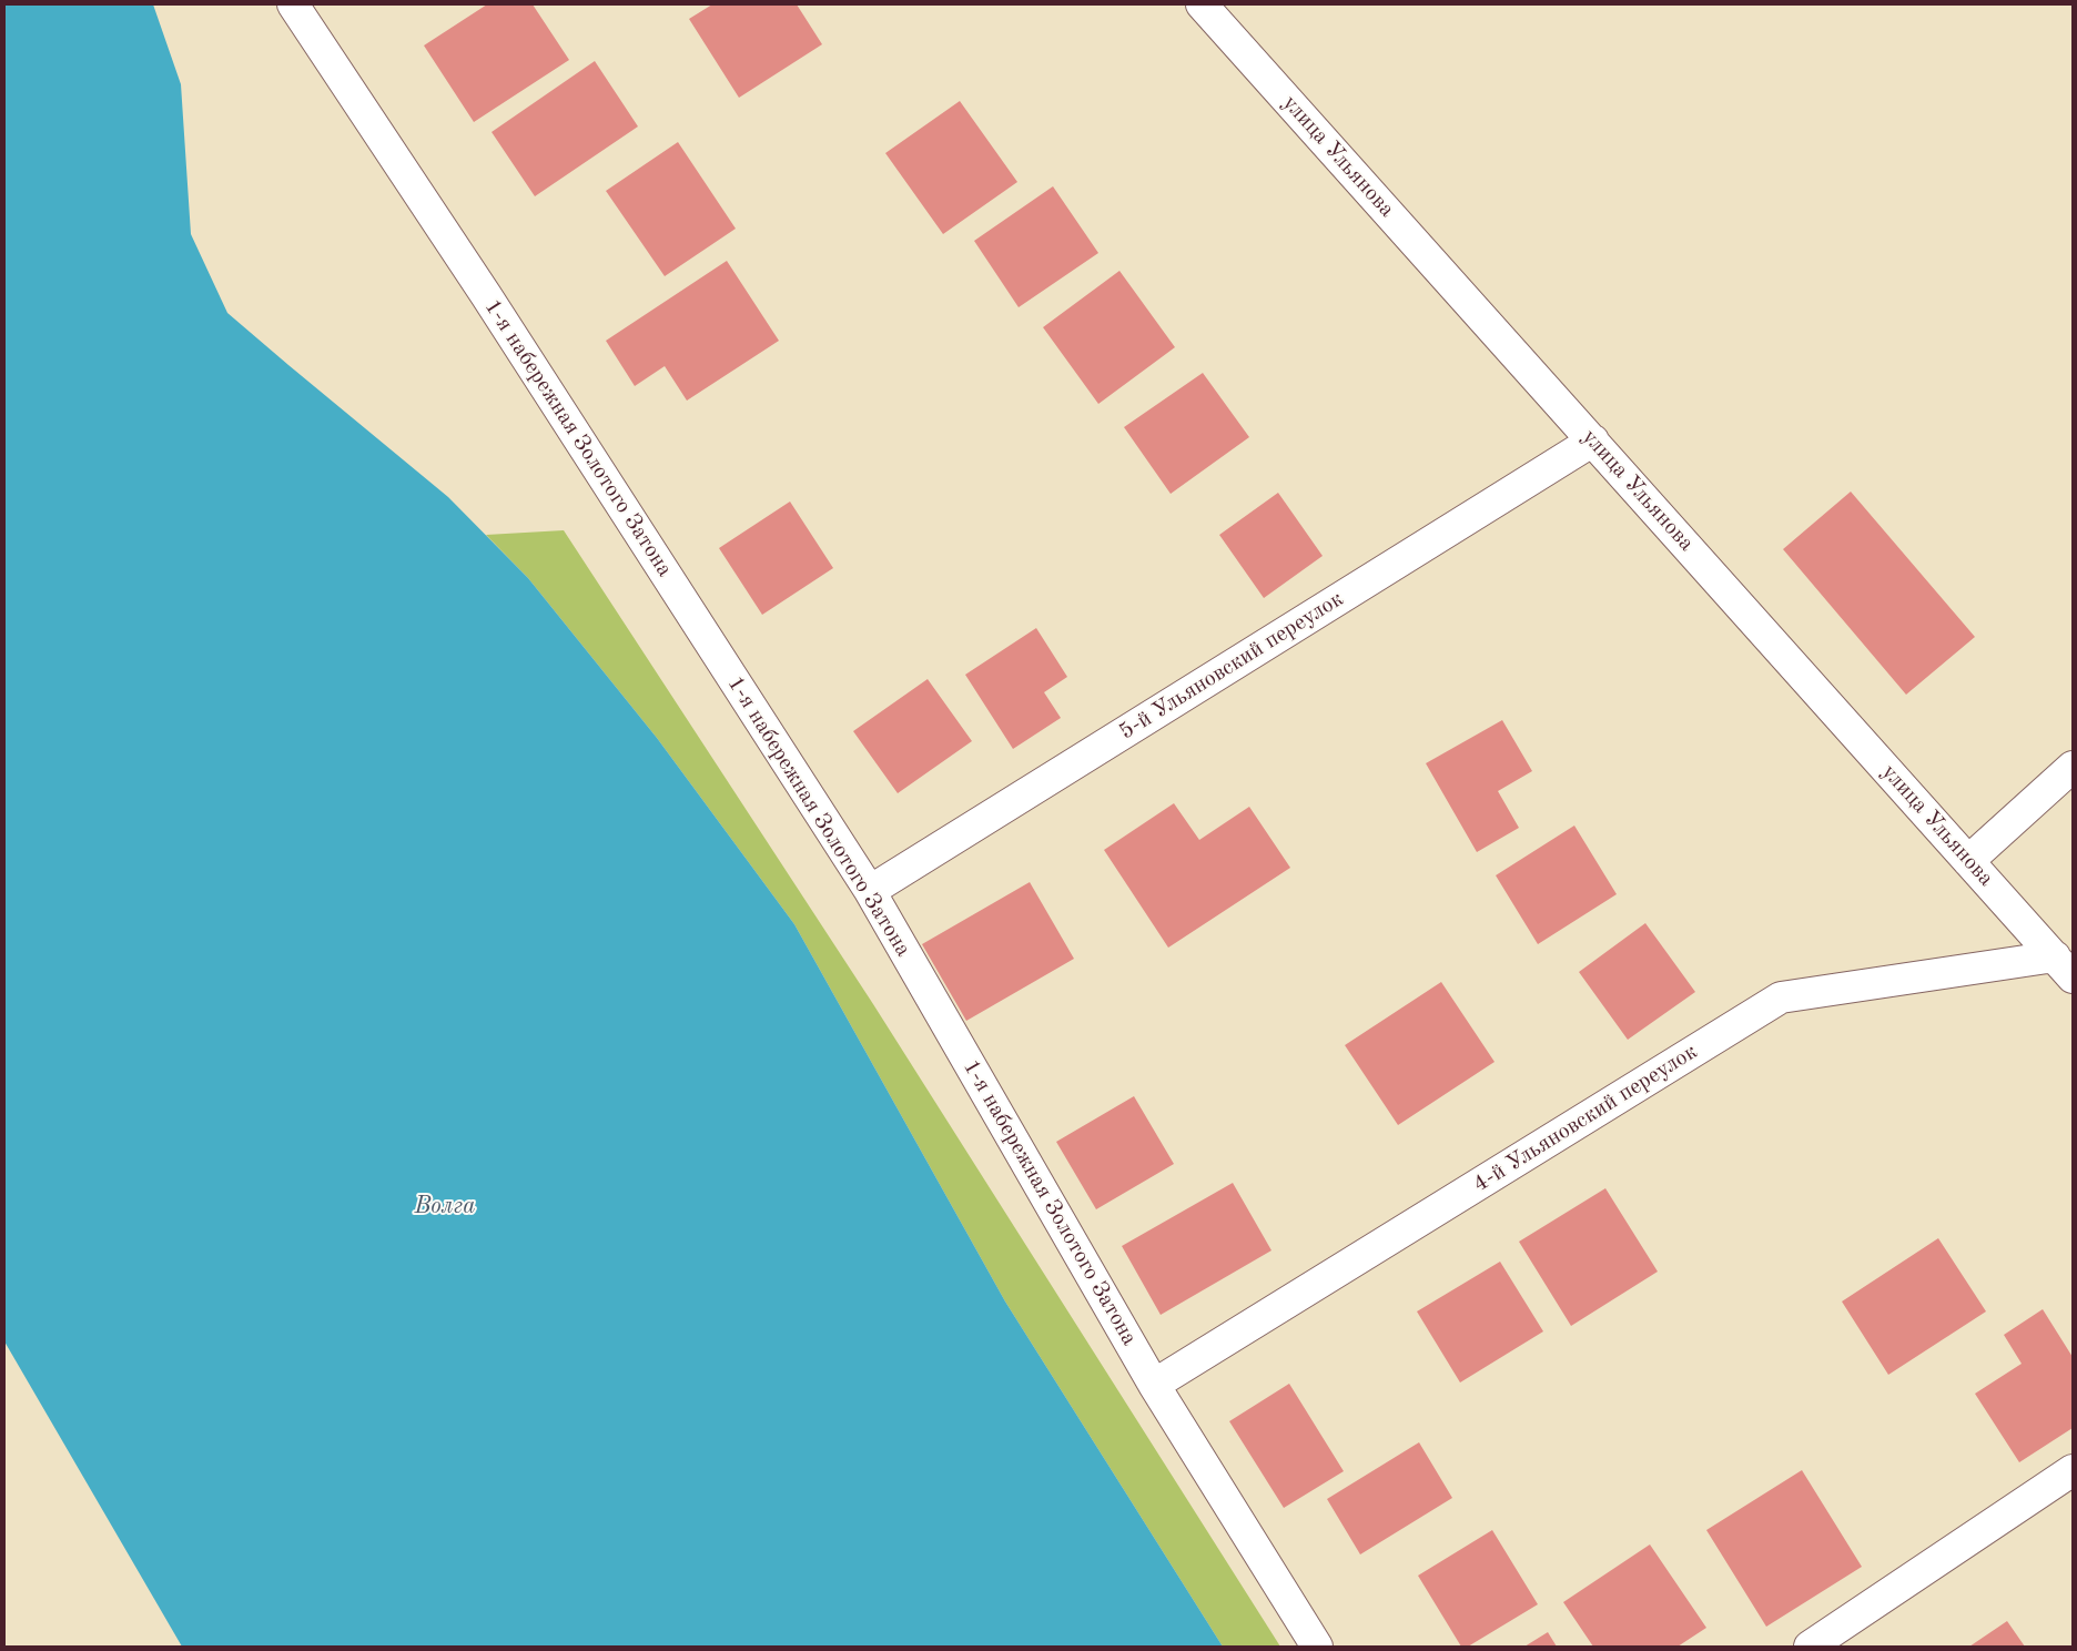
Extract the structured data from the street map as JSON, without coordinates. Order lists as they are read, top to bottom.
{
  "streets": {
    "street": [
      "улица Ульянова",
      "1-я набережная Золотого Затона",
      "5-й Ульяновский переулок",
      "4-й Ульяновский переулок"
    ]
  },
  "crossings": [
    ["улица Ульянова", "5-й Ульяновский переулок"],
    ["улица Ульянова", "4-й Ульяновский переулок"],
    ["1-я набережная Золотого Затона", "5-й Ульяновский переулок"],
    ["1-я набережная Золотого Затона", "4-й Ульяновский переулок"]
  ],
  "water": ["Волга"]
}
